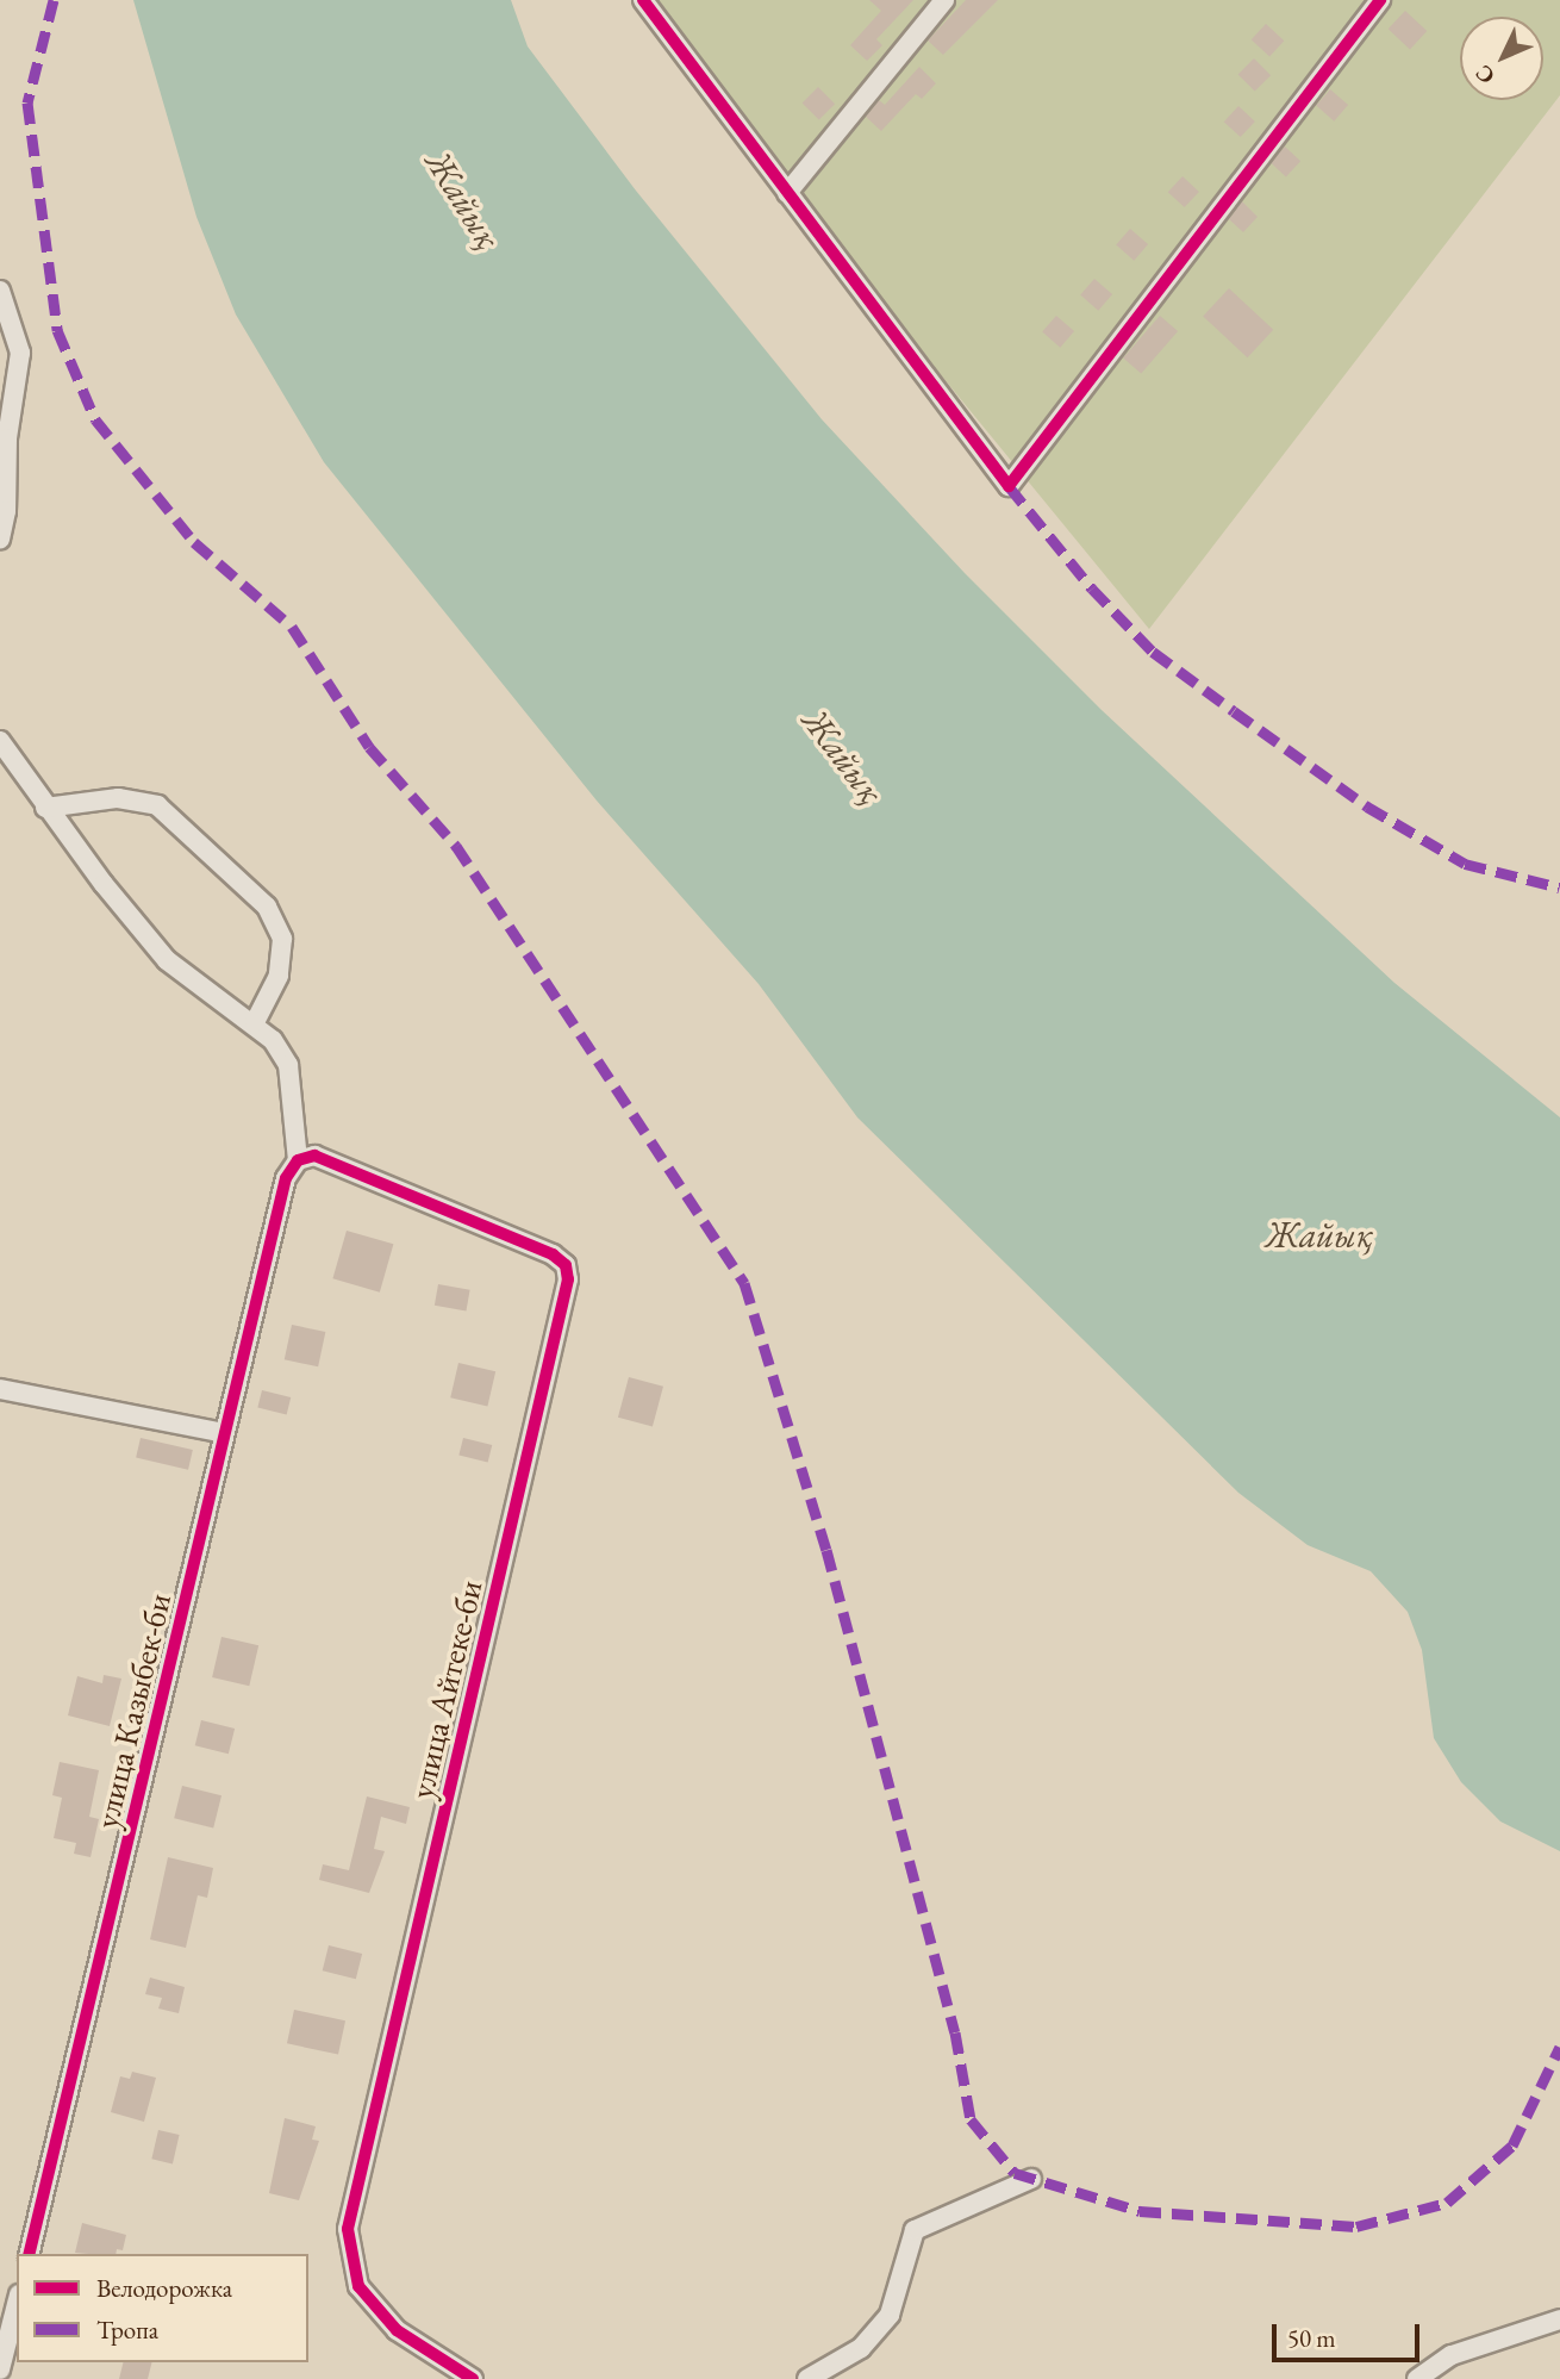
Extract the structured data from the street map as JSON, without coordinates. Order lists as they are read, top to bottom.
{
  "streets": {
    "street": ["улица Айтеке-би", "улица Казыбек-би"]
  },
  "crossings": [
    ["улица Айтеке-би", "улица Казыбек-би"]
  ],
  "water": ["Жайық"],
  "legend": ["Велодорожка", "Тропа"],
  "scale_bar": "50 m",
  "north": "bottom left"
}
